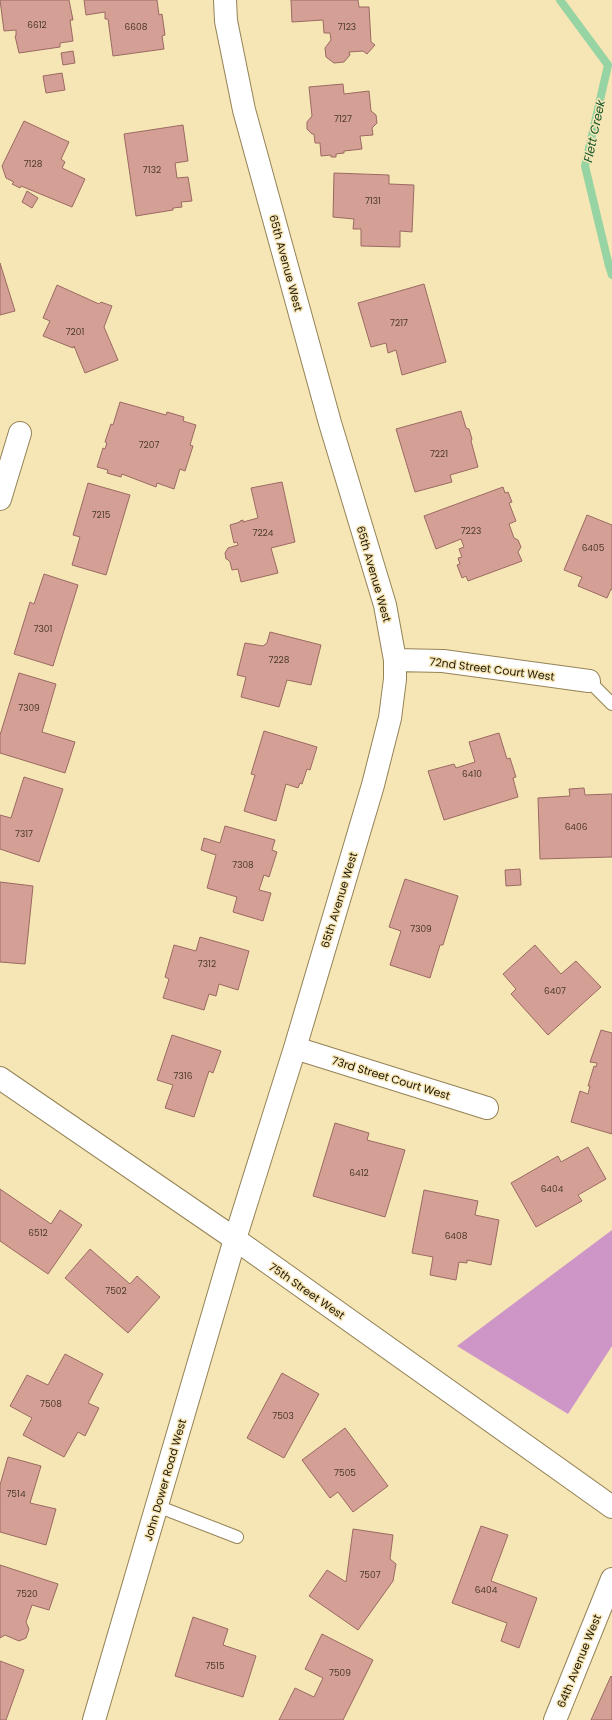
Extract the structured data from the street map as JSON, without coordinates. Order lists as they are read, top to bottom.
{
  "streets": {
    "street": [
      "65th Avenue West",
      "72nd Street Court West",
      "73rd Street Court West",
      "75th Street West",
      "John Dower Road West",
      "64th Avenue West"
    ]
  },
  "crossings": [
    ["65th Avenue West", "72nd Street Court West"],
    ["65th Avenue West", "73rd Street Court West"],
    ["65th Avenue West", "75th Street West"],
    ["65th Avenue West", "John Dower Road West"],
    ["75th Street West", "John Dower Road West"]
  ],
  "water": ["Flett Creek"],
  "house_numbers": [
    "6612",
    "6608",
    "7123",
    "7127",
    "7128",
    "7132",
    "7131",
    "7217",
    "7201",
    "7207",
    "7221",
    "7215",
    "7223",
    "7224",
    "6405",
    "7301",
    "7228",
    "7309",
    "6410",
    "6406",
    "7317",
    "7308",
    "7309",
    "7312",
    "6407",
    "7316",
    "6412",
    "6404",
    "6512",
    "6408",
    "7502",
    "7508",
    "7503",
    "7505",
    "7514",
    "7507",
    "6404",
    "7520",
    "7515",
    "7509"
  ]
}
